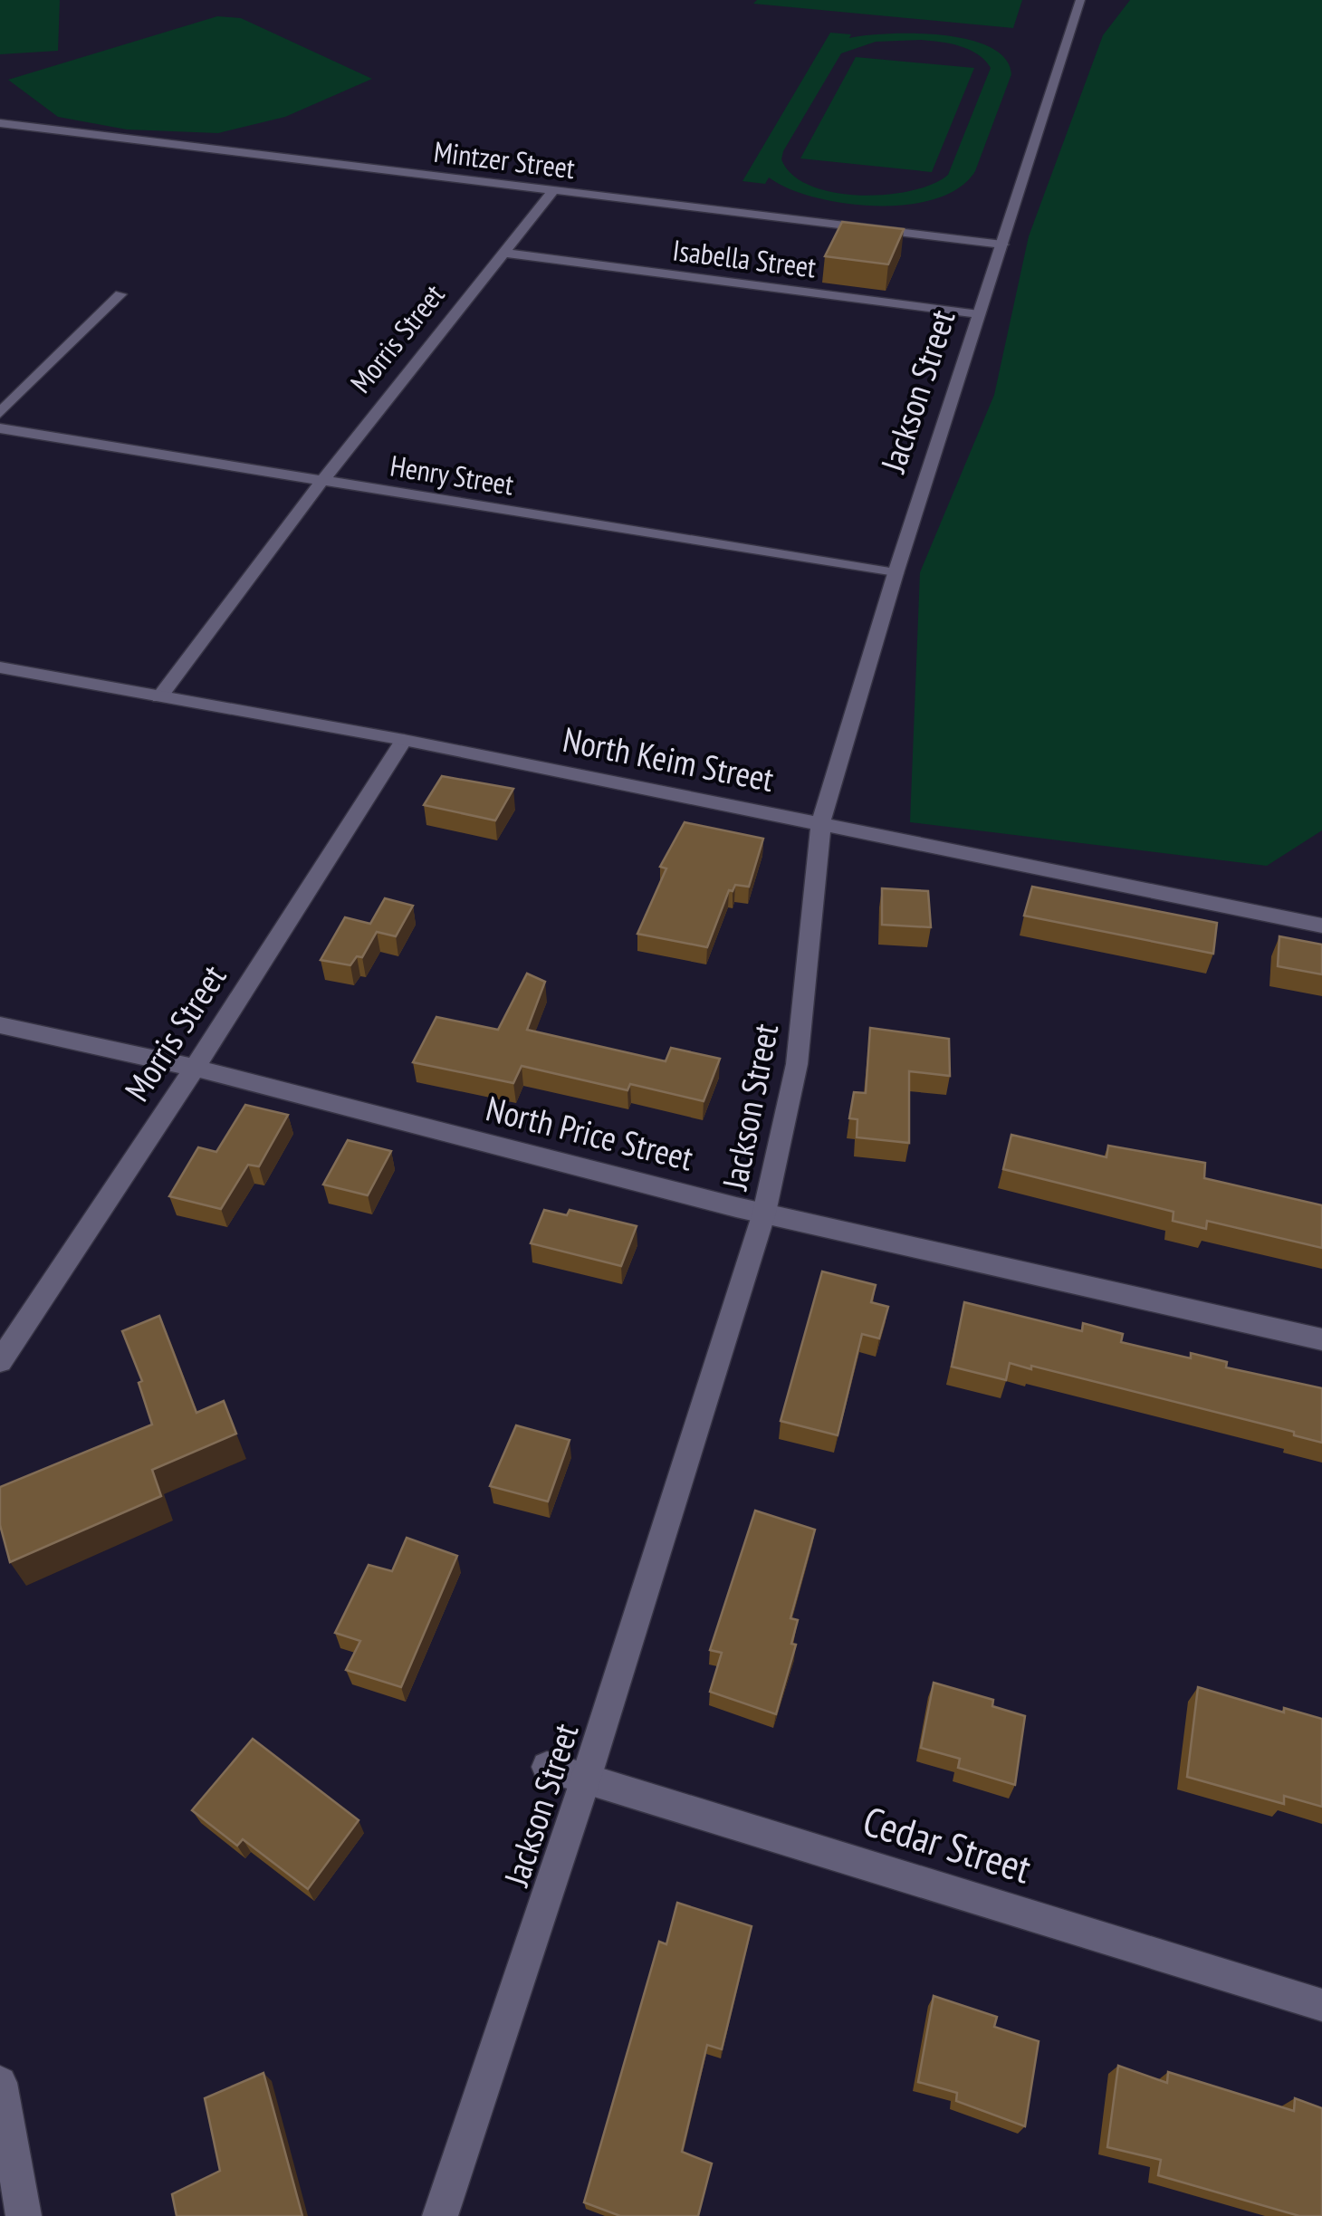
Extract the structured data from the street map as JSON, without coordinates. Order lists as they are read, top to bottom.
{
  "streets": {
    "street": [
      "Mintzer Street",
      "Isabella Street",
      "Morris Street",
      "Jackson Street",
      "Henry Street",
      "North Keim Street",
      "North Price Street",
      "Cedar Street"
    ]
  },
  "crossings": [
    ["Mintzer Street", "Morris Street"],
    ["Mintzer Street", "Jackson Street"],
    ["Isabella Street", "Morris Street"],
    ["Isabella Street", "Jackson Street"],
    ["Morris Street", "Henry Street"],
    ["Morris Street", "North Keim Street"],
    ["Morris Street", "North Price Street"],
    ["Jackson Street", "Henry Street"],
    ["Jackson Street", "North Keim Street"],
    ["Jackson Street", "North Price Street"],
    ["Jackson Street", "Cedar Street"]
  ]
}
